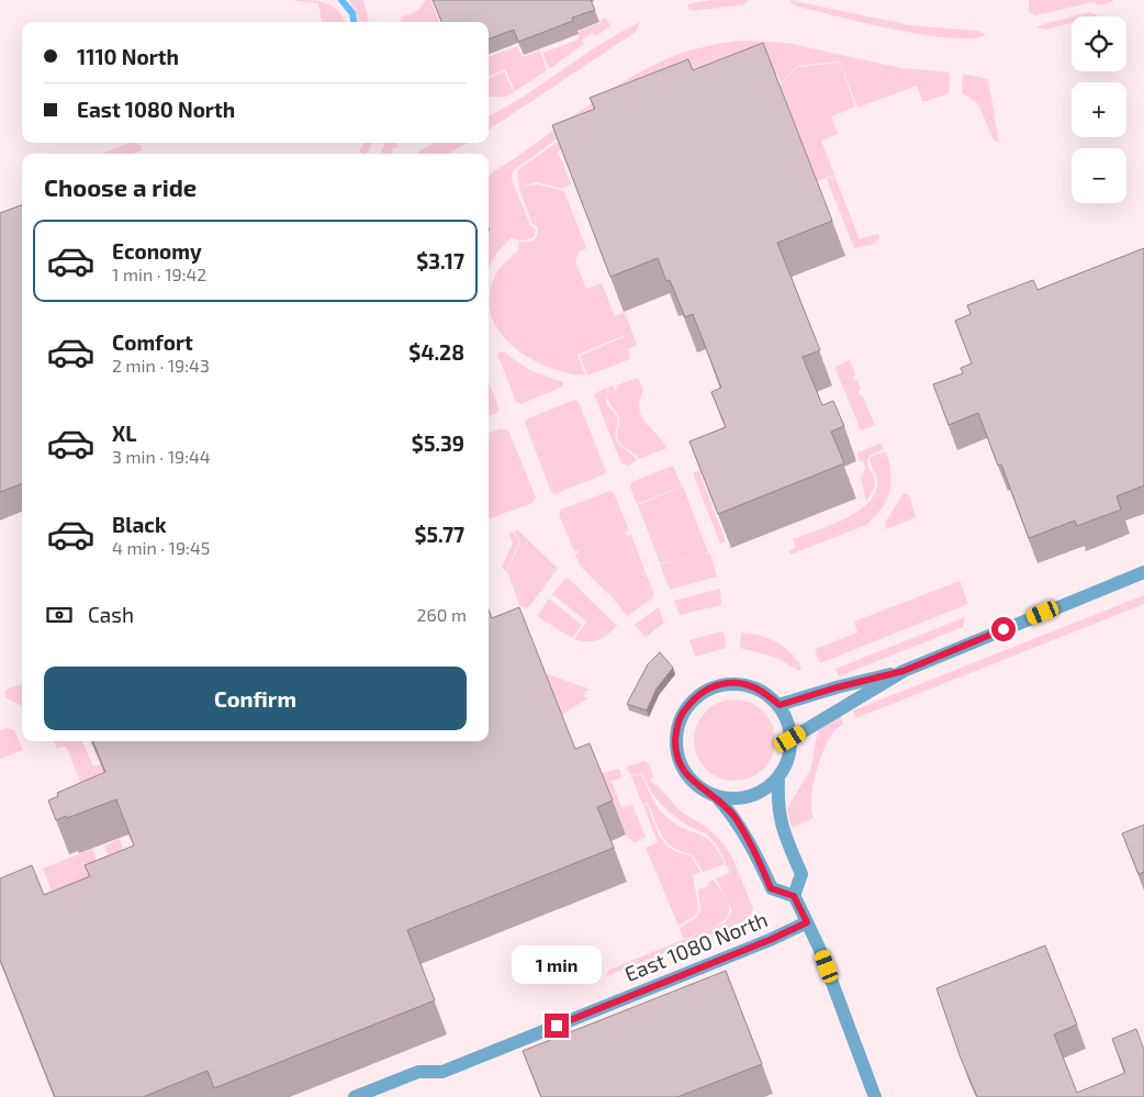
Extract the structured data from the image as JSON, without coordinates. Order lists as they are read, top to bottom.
{
  "streets": {
    "street": ["East 1080 North"]
  },
  "page": {
    "map_buttons": ["+", "−"],
    "banner": ["1110 North", "East 1080 North"],
    "heading": "Choose a ride",
    "list": [
      {
        "name": "Economy",
        "note": "1 min · 19:42",
        "value": "$3.17"
      },
      {
        "name": "Comfort",
        "note": "2 min · 19:43",
        "value": "$4.28"
      },
      {
        "name": "XL",
        "note": "3 min · 19:44",
        "value": "$5.39"
      },
      {
        "name": "Black",
        "note": "4 min · 19:45",
        "value": "$5.77"
      }
    ],
    "pay": ["Cash", "260 m"],
    "buttons": "Confirm",
    "bubble": "1 min"
  }
}
